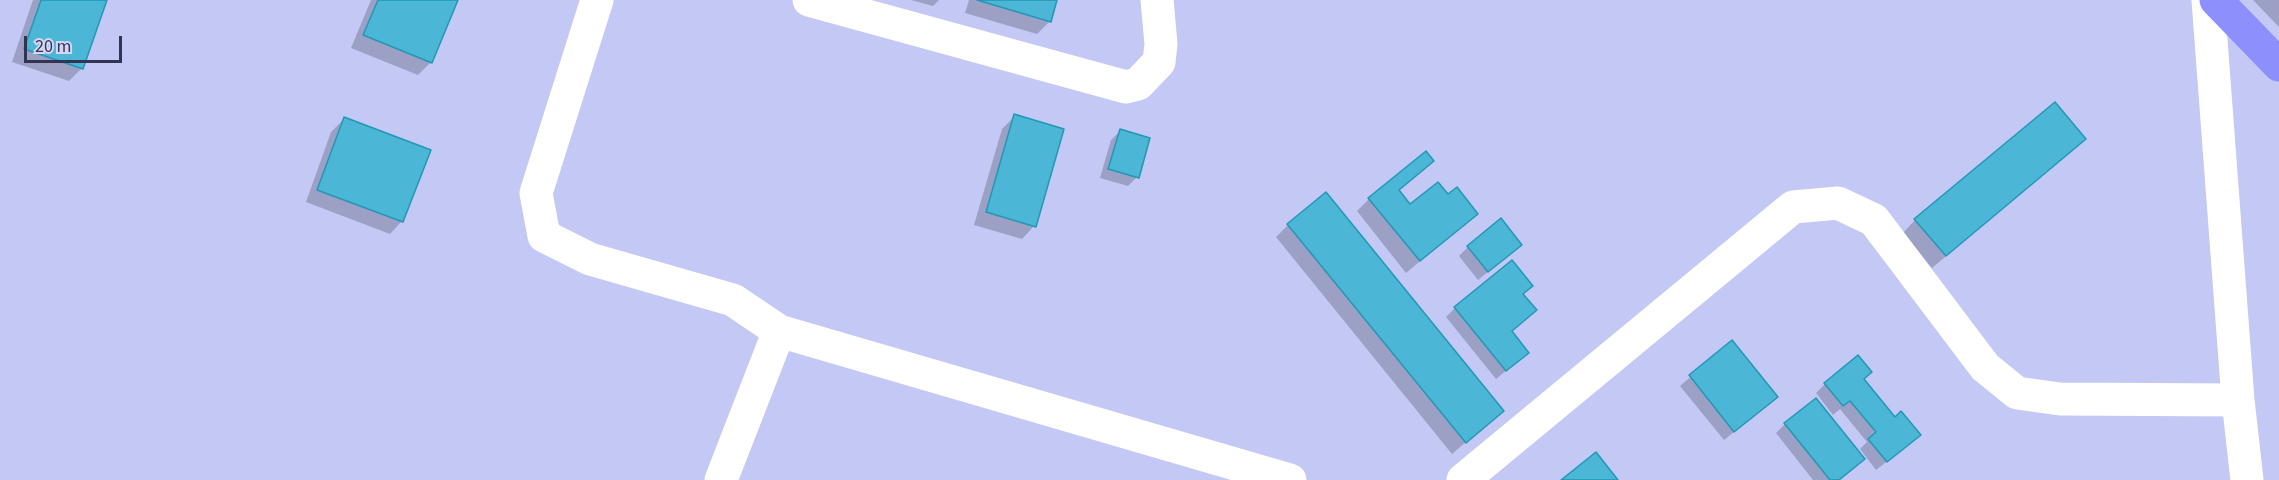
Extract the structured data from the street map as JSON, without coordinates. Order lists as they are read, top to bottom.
{
  "scale_bar": "20 m"
}
